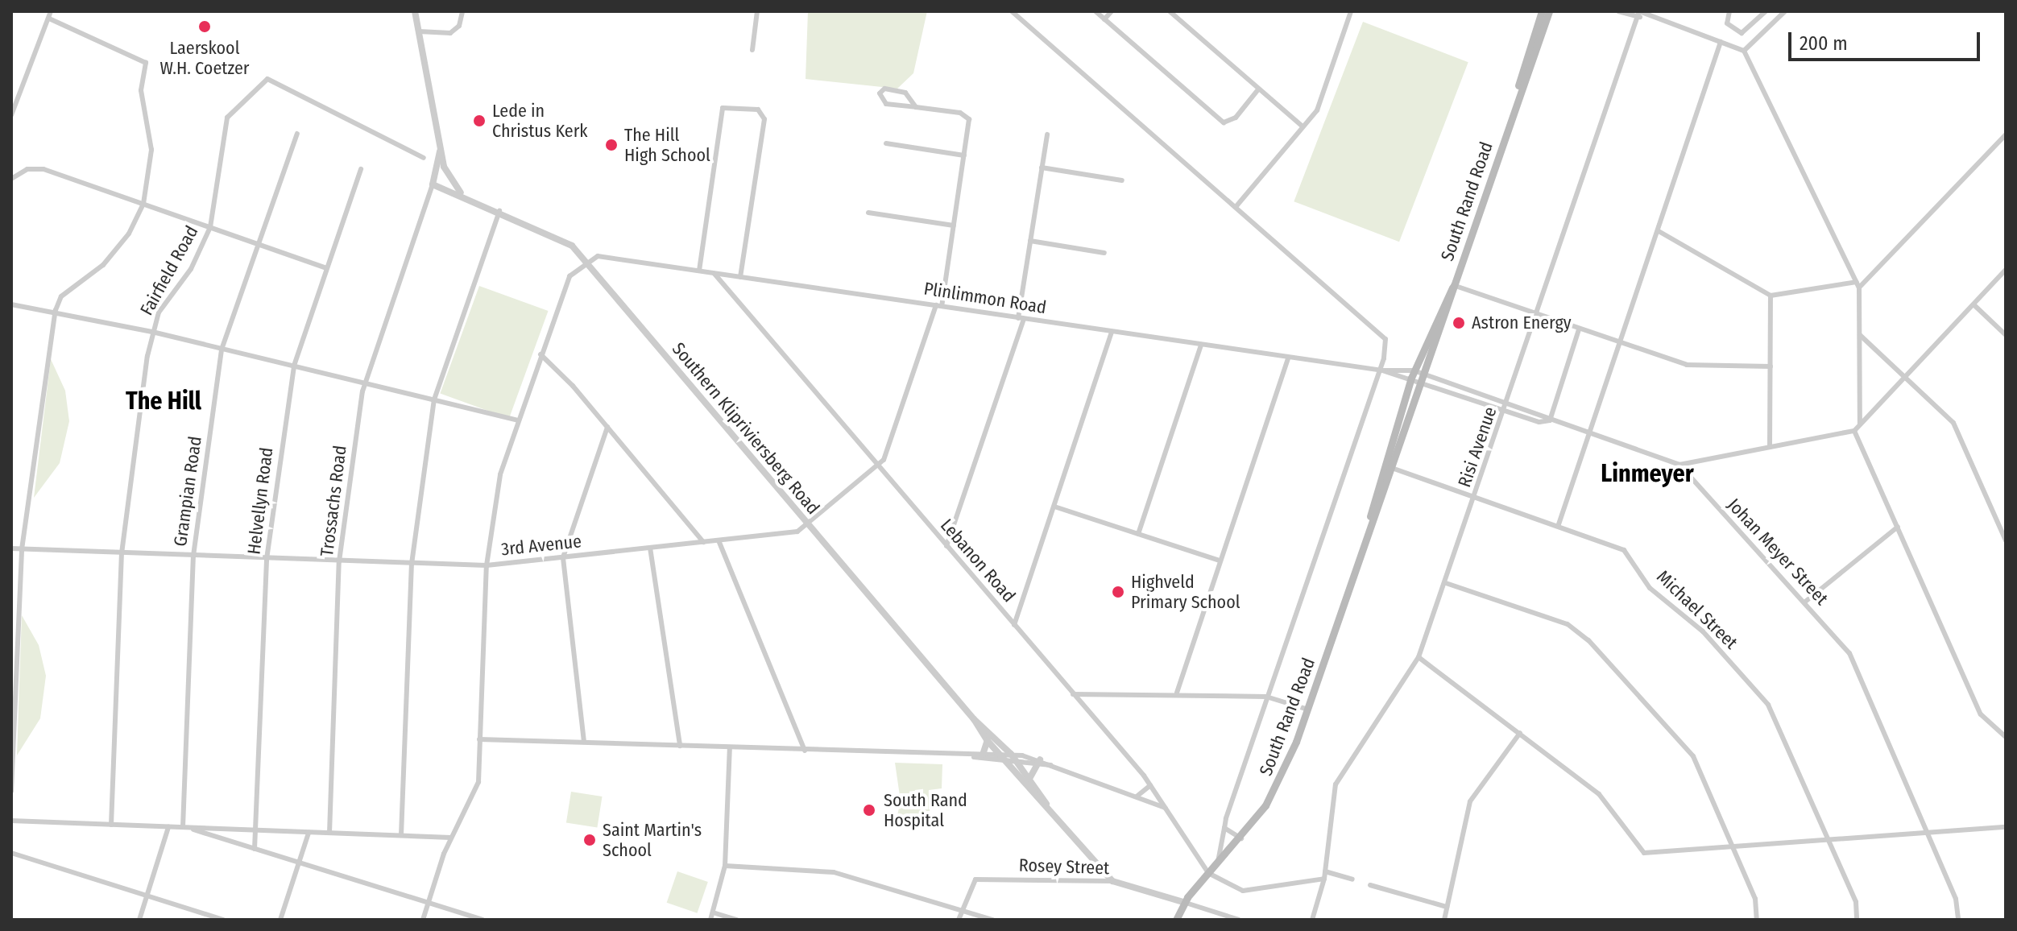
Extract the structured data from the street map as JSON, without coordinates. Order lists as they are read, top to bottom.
{
  "streets": {
    "main road": ["South Rand Road"],
    "street": [
      "Fairfield Road",
      "Plinlimmon Road",
      "Southern Klipriviersberg Road",
      "Risi Avenue",
      "Grampian Road",
      "Helvellyn Road",
      "Trossachs Road",
      "3rd Avenue",
      "Johan Meyer Street",
      "Lebanon Road",
      "Michael Street",
      "Rosey Street"
    ]
  },
  "crossings": [
    ["South Rand Road", "Plinlimmon Road"],
    ["South Rand Road", "Johan Meyer Street"],
    ["South Rand Road", "Lebanon Road"],
    ["South Rand Road", "Michael Street"],
    ["South Rand Road", "Rosey Street"],
    ["Fairfield Road", "3rd Avenue"],
    ["Plinlimmon Road", "Southern Klipriviersberg Road"],
    ["Plinlimmon Road", "Risi Avenue"],
    ["Plinlimmon Road", "Johan Meyer Street"],
    ["Plinlimmon Road", "Lebanon Road"],
    ["Southern Klipriviersberg Road", "Trossachs Road"],
    ["Southern Klipriviersberg Road", "3rd Avenue"],
    ["Southern Klipriviersberg Road", "Rosey Street"],
    ["Risi Avenue", "Johan Meyer Street"],
    ["Risi Avenue", "Michael Street"],
    ["Grampian Road", "3rd Avenue"],
    ["Helvellyn Road", "3rd Avenue"],
    ["Trossachs Road", "3rd Avenue"]
  ],
  "districts": ["The Hill", "Linmeyer"],
  "places": [
    "Laerskool W.H. Coetzer",
    "Lede in Christus Kerk",
    "The Hill High School",
    "Astron Energy",
    "Highveld Primary School",
    "South Rand Hospital",
    "Saint Martin's School"
  ],
  "scale_bar": "200 m"
}
